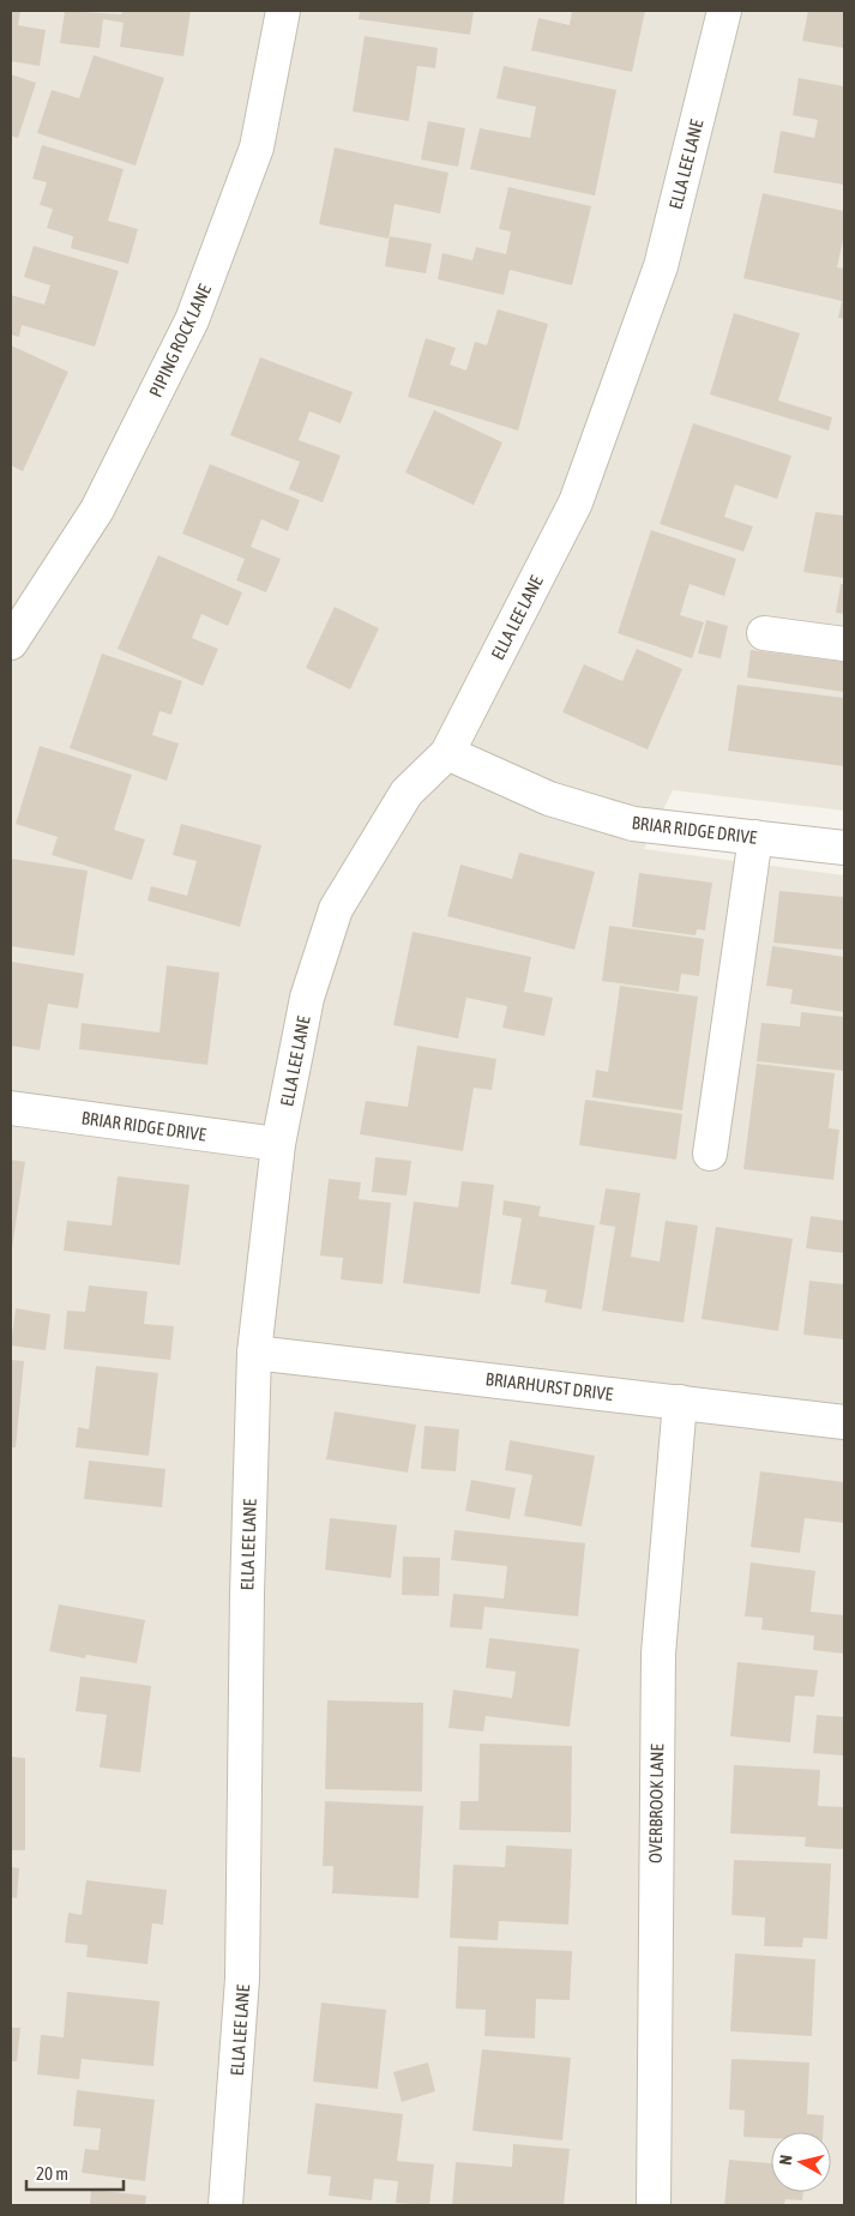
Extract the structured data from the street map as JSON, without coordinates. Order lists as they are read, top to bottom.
{
  "streets": {
    "street": [
      "ELLA LEE LANE",
      "PIPING ROCK LANE",
      "BRIAR RIDGE DRIVE",
      "BRIARHURST DRIVE",
      "OVERBROOK LANE"
    ]
  },
  "crossings": [
    ["ELLA LEE LANE", "BRIAR RIDGE DRIVE"],
    ["ELLA LEE LANE", "BRIARHURST DRIVE"],
    ["BRIARHURST DRIVE", "OVERBROOK LANE"]
  ],
  "scale_bar": "20 m",
  "north": "left"
}
